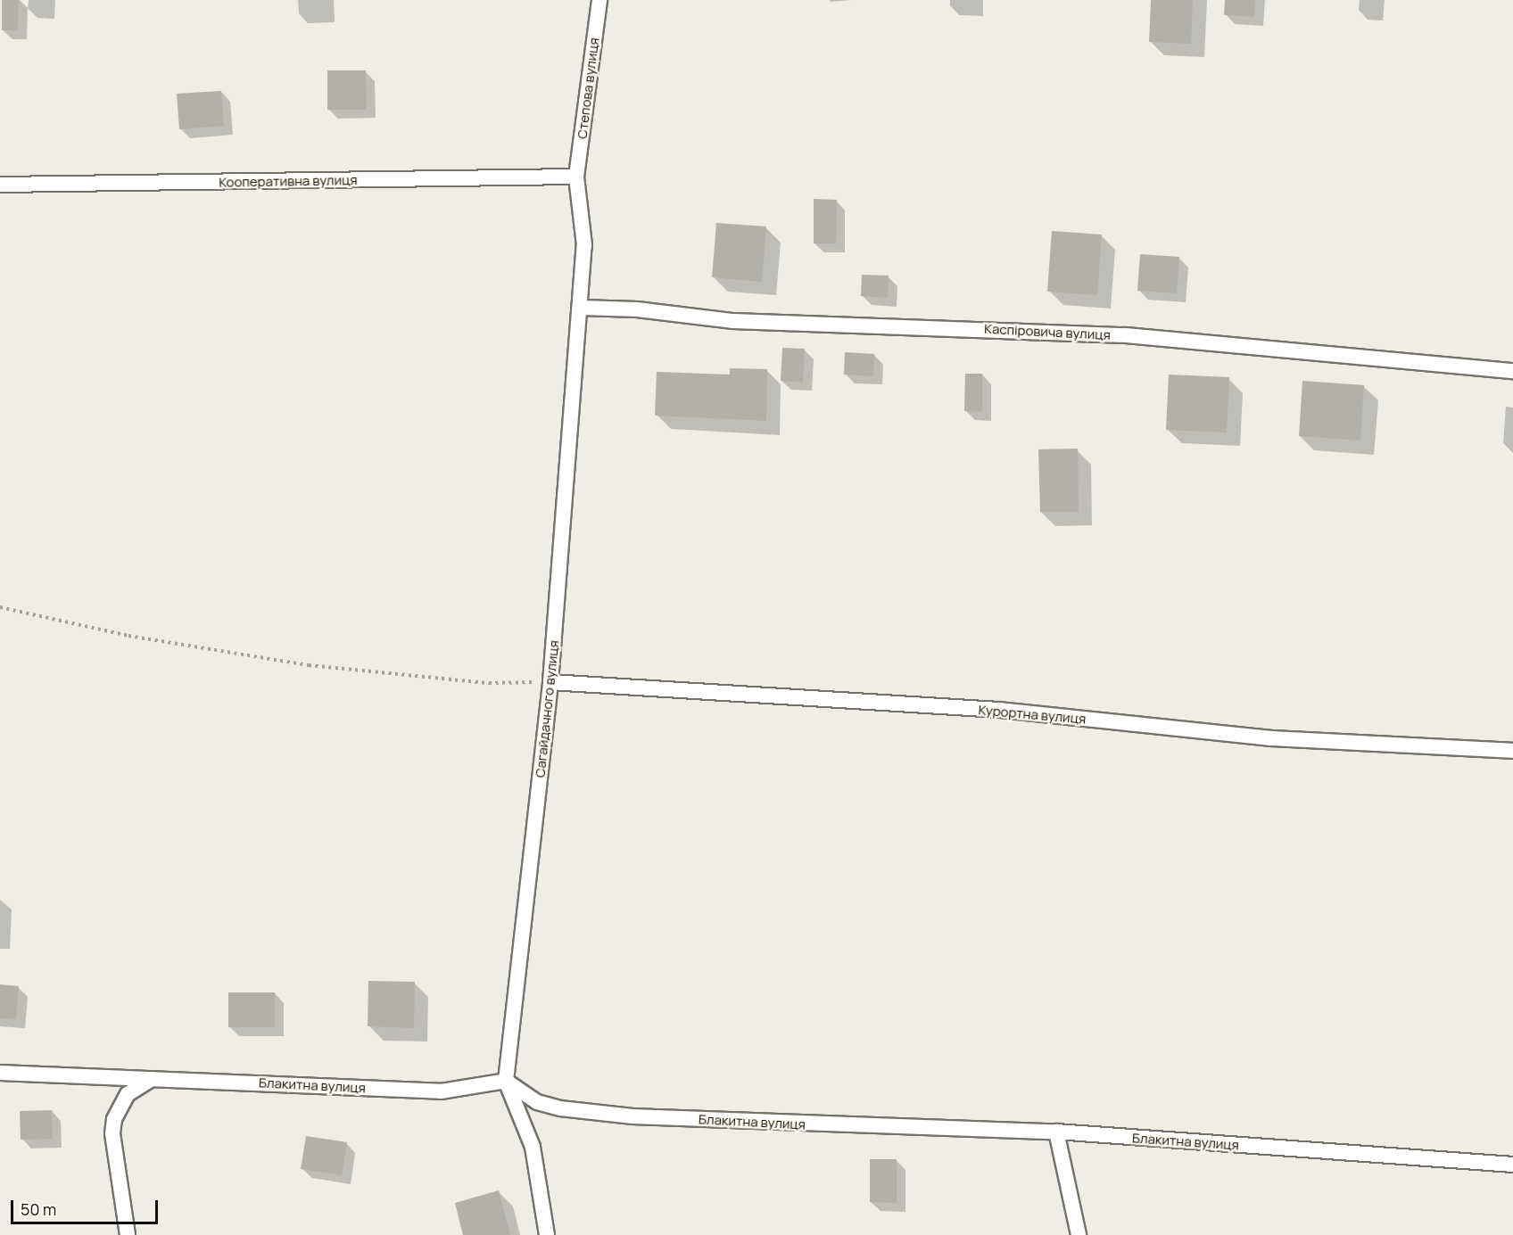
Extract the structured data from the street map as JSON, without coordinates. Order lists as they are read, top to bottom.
{
  "streets": {
    "street": [
      "Степова вулиця",
      "Кооперативна вулиця",
      "Каспіровича вулиця",
      "Сагайдачного вулиця",
      "Курортна вулиця",
      "Блакитна вулиця"
    ]
  },
  "crossings": [
    ["Степова вулиця", "Кооперативна вулиця"],
    ["Степова вулиця", "Сагайдачного вулиця"],
    ["Кооперативна вулиця", "Сагайдачного вулиця"],
    ["Каспіровича вулиця", "Сагайдачного вулиця"],
    ["Сагайдачного вулиця", "Курортна вулиця"],
    ["Сагайдачного вулиця", "Блакитна вулиця"]
  ],
  "scale_bar": "50 m"
}
